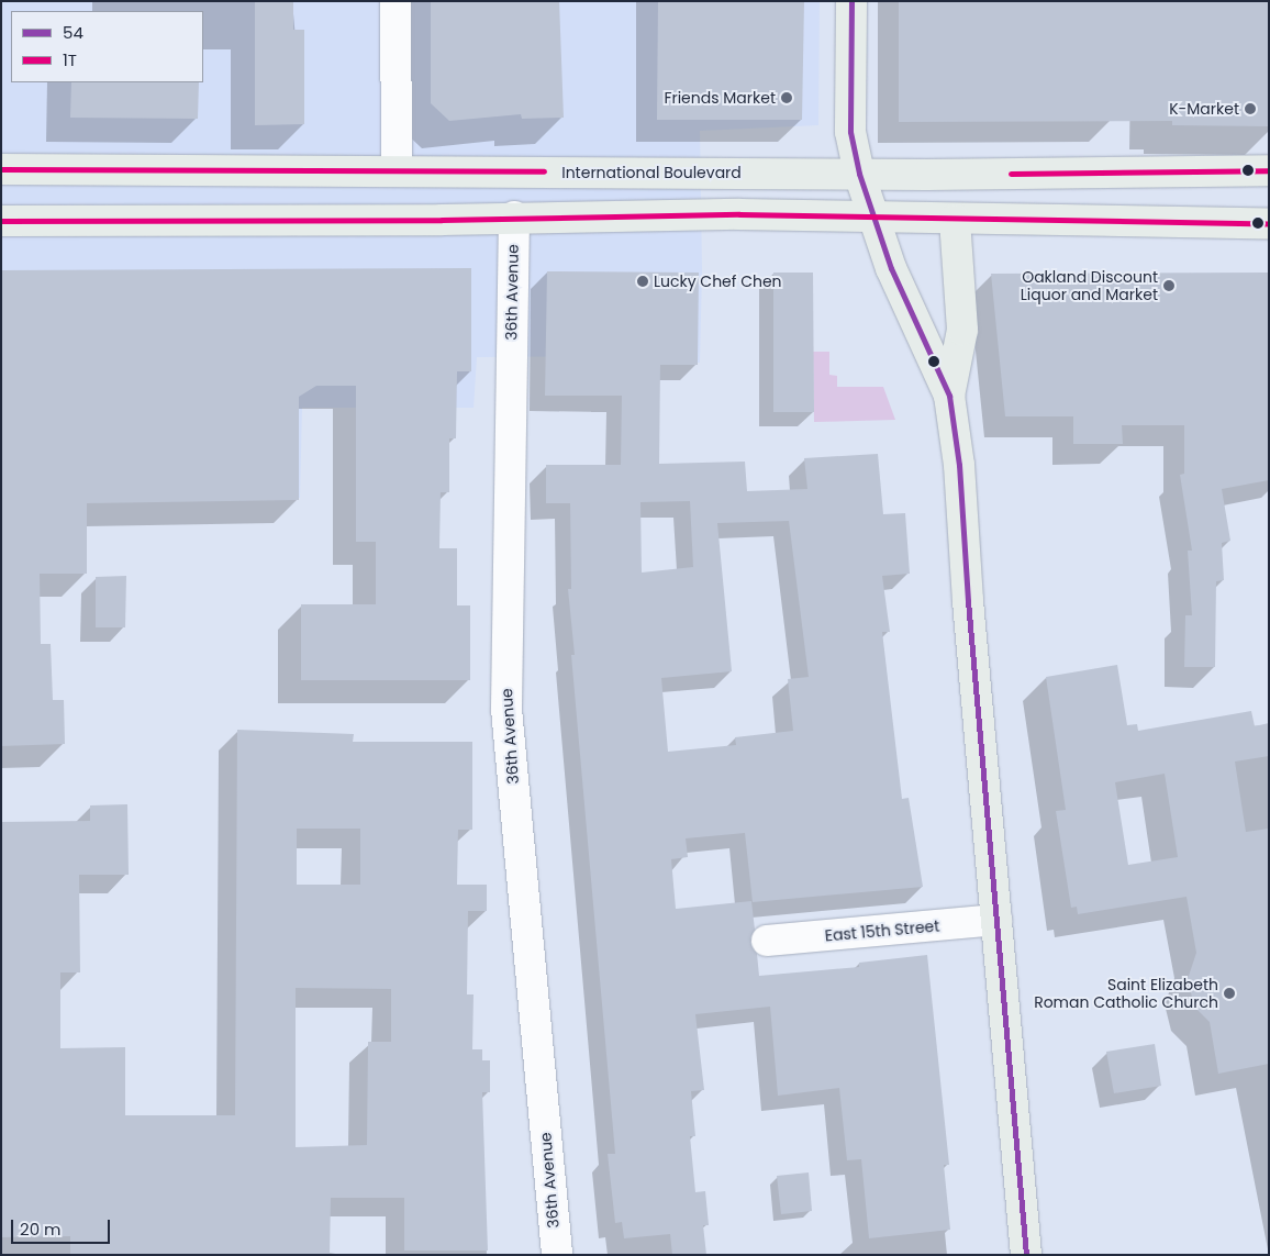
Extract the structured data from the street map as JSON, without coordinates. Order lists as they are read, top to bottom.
{
  "streets": {
    "main road": ["International Boulevard"],
    "street": ["36th Avenue", "East 15th Street"]
  },
  "places": [
    "Friends Market",
    "K-Market",
    "Lucky Chef Chen",
    "Oakland Discount Liquor and Market",
    "Saint Elizabeth Roman Catholic Church"
  ],
  "lines": ["transit line 54", "transit line 1T"],
  "legend": ["54", "1T"],
  "scale_bar": "20 m"
}
